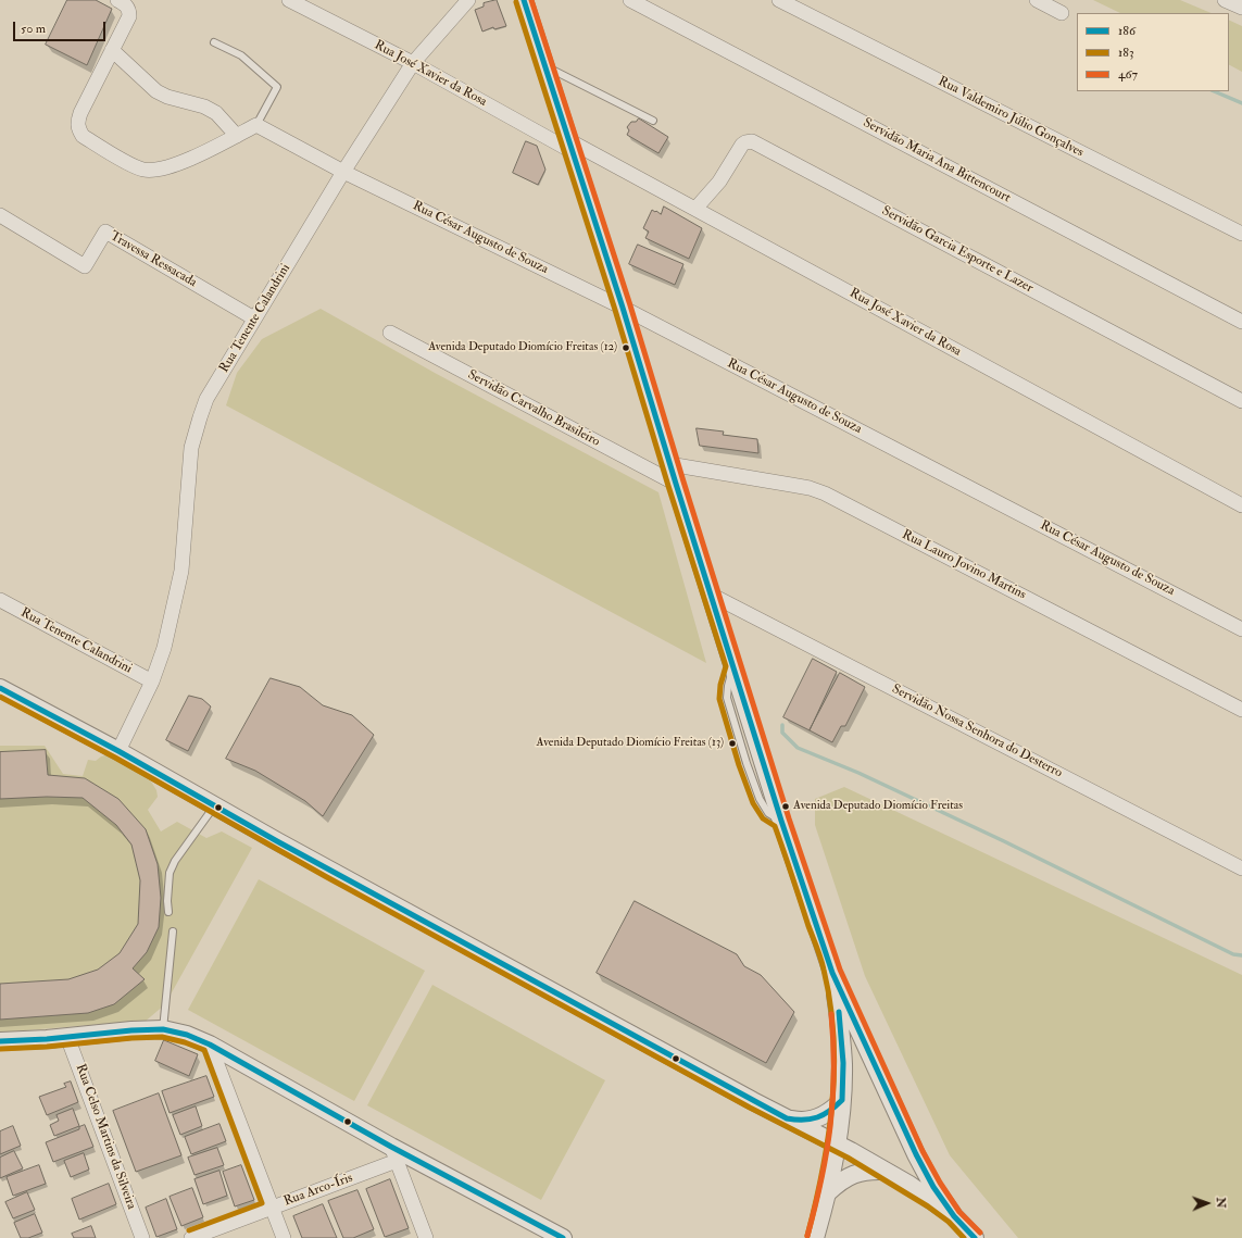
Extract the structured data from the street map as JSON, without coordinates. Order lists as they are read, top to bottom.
{
  "streets": {
    "street": [
      "Rua José Xavier da Rosa",
      "Rua Valdemiro Júlio Gonçalves",
      "Servidão Maria Ana Bittencourt",
      "Rua César Augusto de Souza",
      "Servidão Garcia Esporte e Lazer",
      "Travessa Ressacada",
      "Rua Tenente Calandrini",
      "Servidão Carvalho Brasileiro",
      "Rua Lauro Jovino Martins",
      "Servidão Nossa Senhora do Desterro",
      "Rua Celso Martins da Silveira",
      "Rua Arco-Íris"
    ]
  },
  "crossings": [
    ["Rua José Xavier da Rosa", "Servidão Garcia Esporte e Lazer"],
    ["Rua José Xavier da Rosa", "Rua Tenente Calandrini"],
    ["Rua César Augusto de Souza", "Rua Tenente Calandrini"],
    ["Travessa Ressacada", "Rua Tenente Calandrini"]
  ],
  "places": ["Avenida Deputado Diomício Freitas (12)", "Avenida Deputado Diomício Freitas (13)", "Avenida Deputado Diomício Freitas"],
  "lines": ["transit line 186", "transit line 467", "transit line 183"],
  "legend": ["186", "183", "467"],
  "scale_bar": "50 m",
  "north": "right"
}
